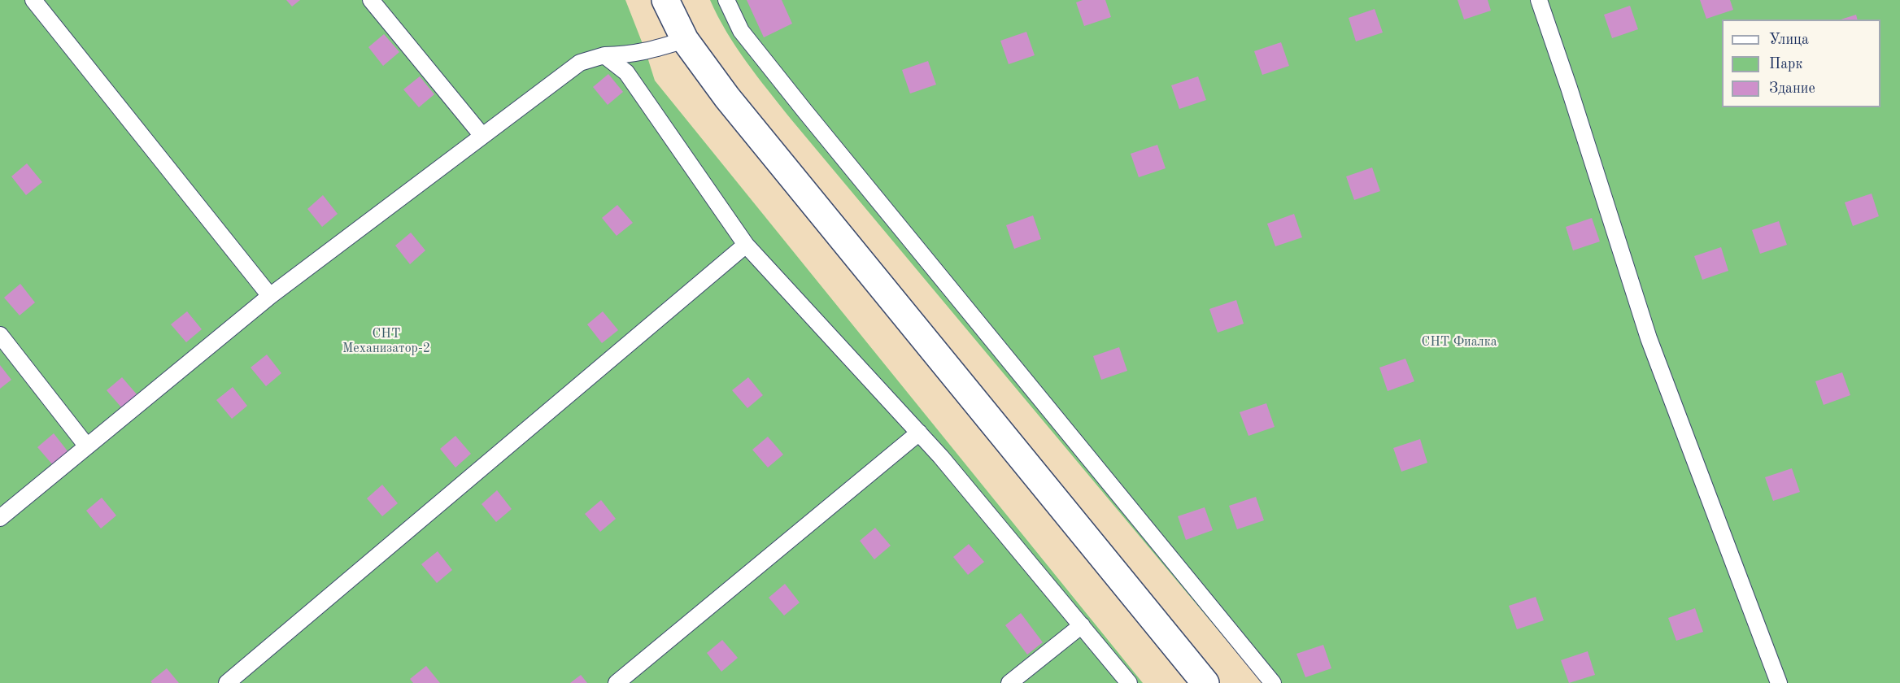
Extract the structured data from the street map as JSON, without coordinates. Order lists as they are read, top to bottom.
{
  "parks": ["СНТ Механизатор-2", "СНТ Фиалка"],
  "legend": ["Улица", "Парк", "Здание"]
}
